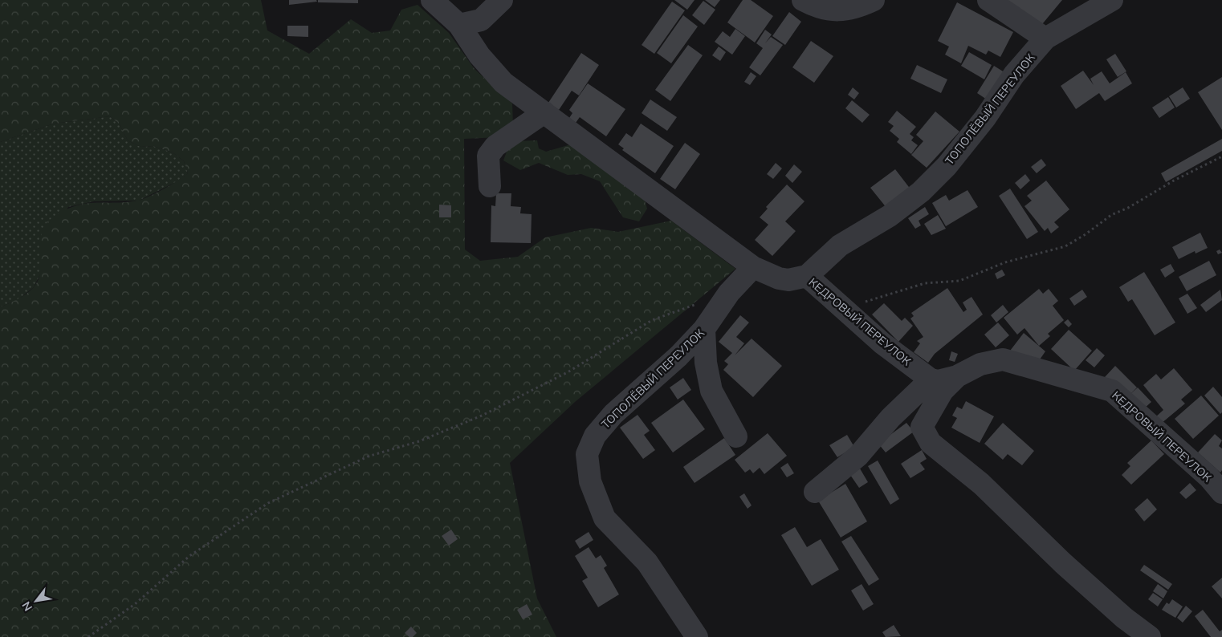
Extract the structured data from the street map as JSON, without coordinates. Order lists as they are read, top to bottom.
{
  "streets": {
    "street": ["ТОПОЛЁВЫЙ ПЕРЕУЛОК", "КЕДРОВЫЙ ПЕРЕУЛОК"]
  },
  "crossings": [
    ["ТОПОЛЁВЫЙ ПЕРЕУЛОК", "КЕДРОВЫЙ ПЕРЕУЛОК"]
  ],
  "north": "bottom left"
}
